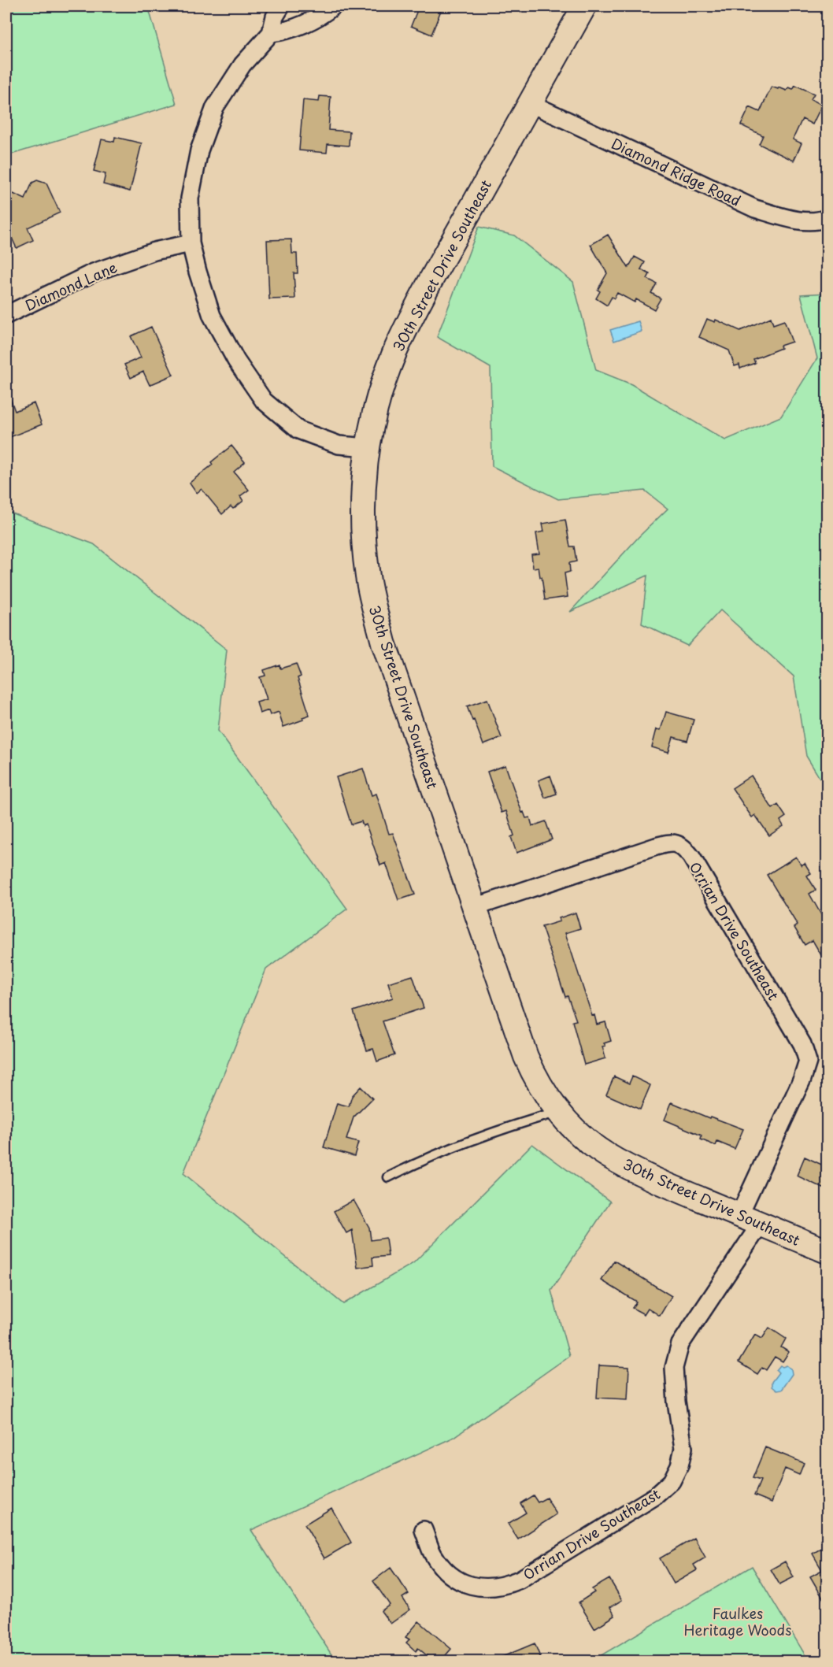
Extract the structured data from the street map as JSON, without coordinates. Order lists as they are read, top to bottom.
{
  "streets": {
    "main road": ["30th Street Drive Southeast"],
    "street": ["Diamond Ridge Road", "Diamond Lane", "Orrian Drive Southeast"]
  },
  "crossings": [
    ["Diamond Ridge Road", "30th Street Drive Southeast"],
    ["30th Street Drive Southeast", "Orrian Drive Southeast"]
  ],
  "parks": ["Faulkes Heritage Woods"]
}
